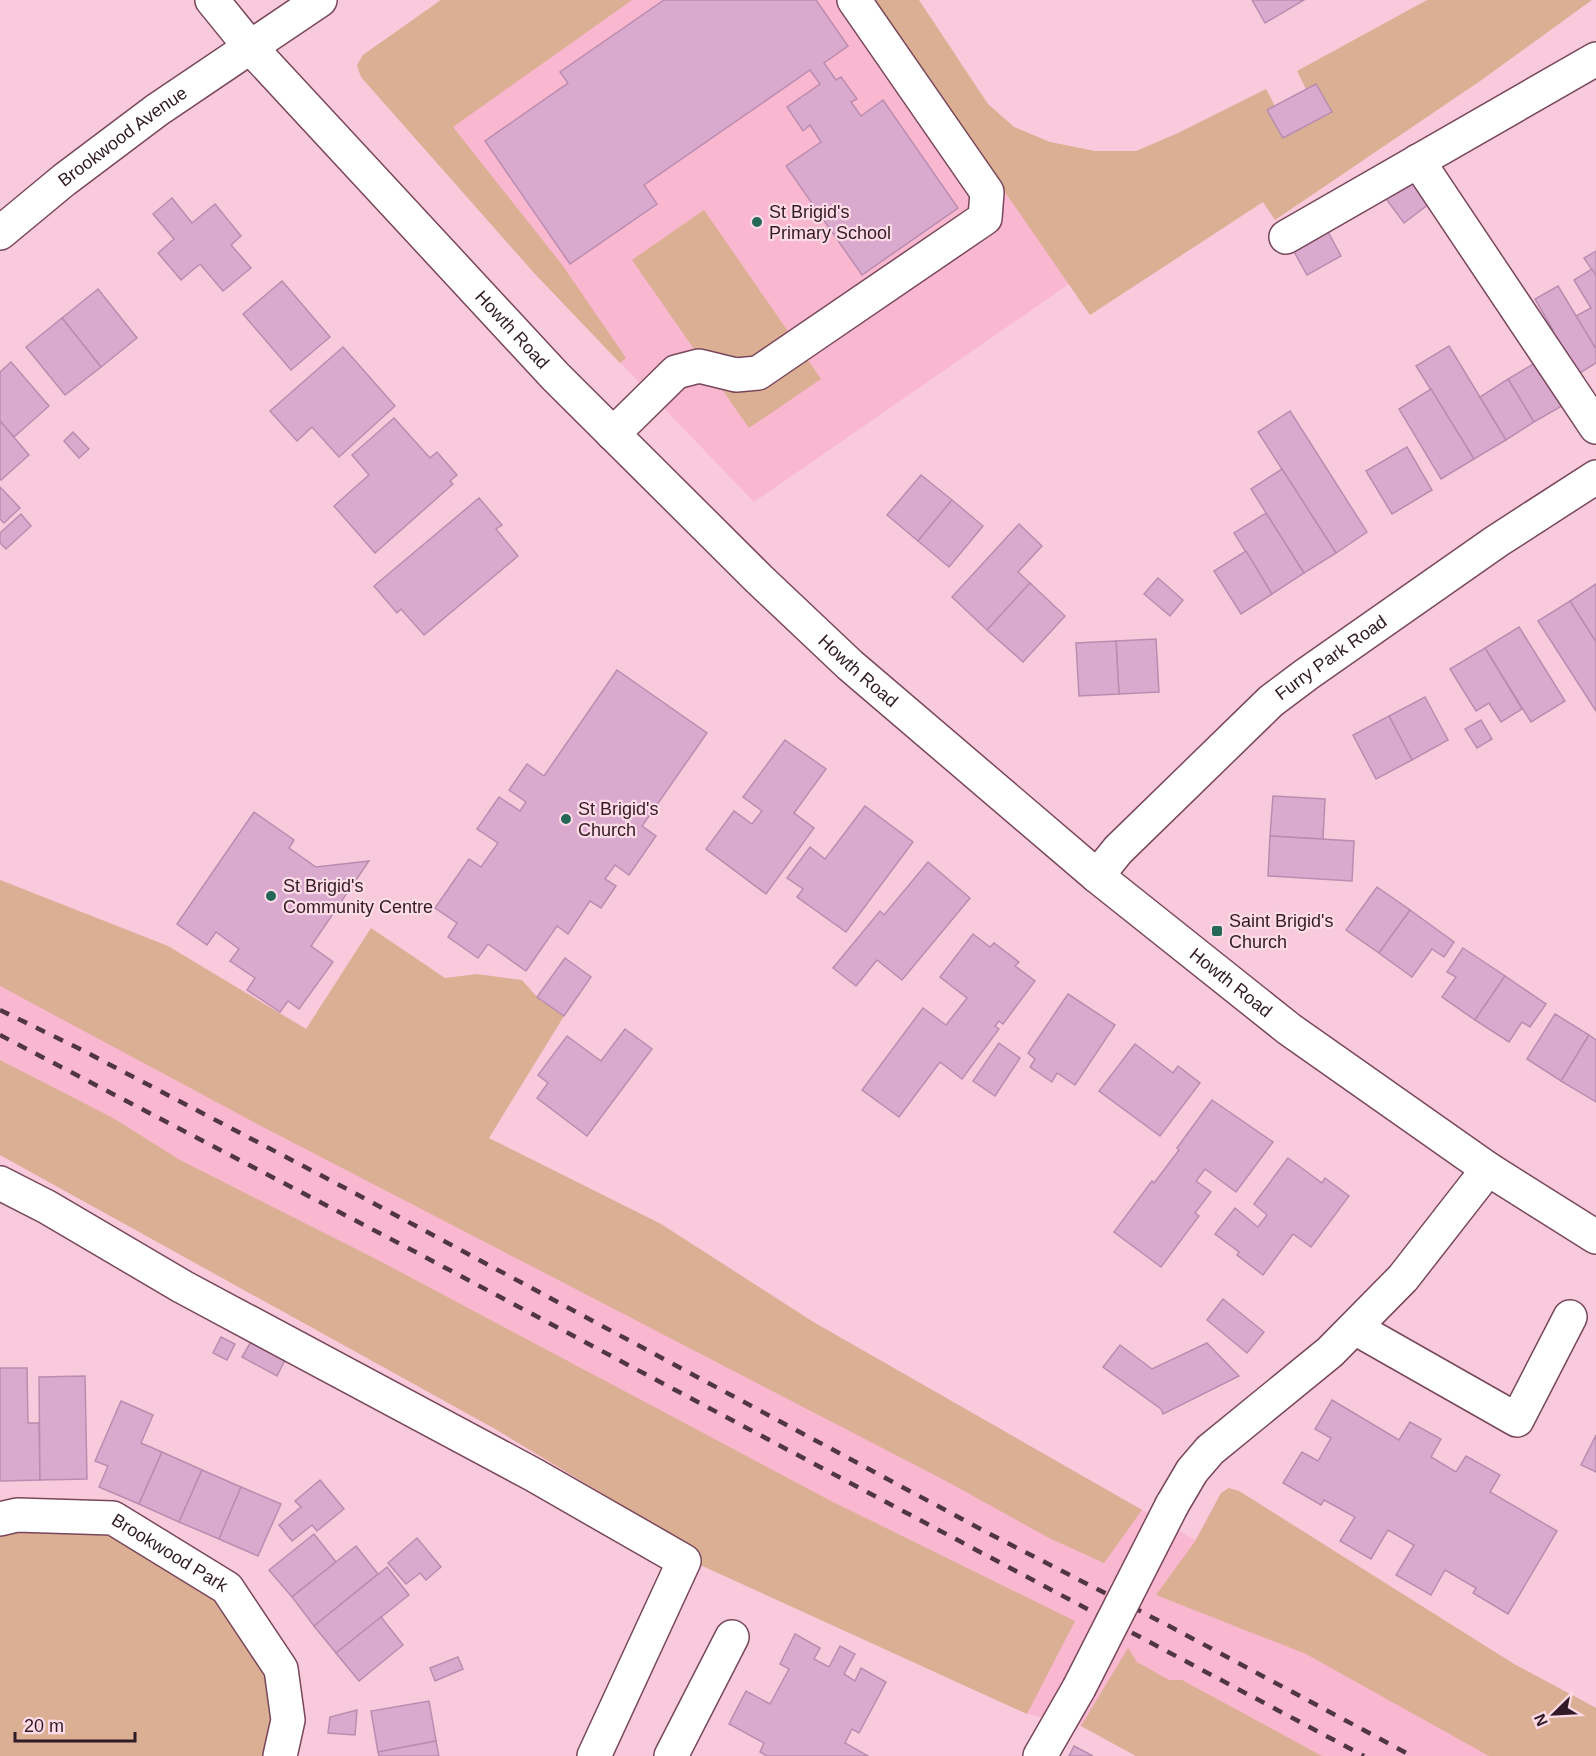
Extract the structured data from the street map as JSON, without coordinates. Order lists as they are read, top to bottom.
{
  "streets": {
    "main road": [
      "Brookwood Avenue",
      "Howth Road",
      "Furry Park Road",
      "Brookwood Park"
    ]
  },
  "crossings": [
    ["Brookwood Avenue", "Howth Road"],
    ["Howth Road", "Furry Park Road"]
  ],
  "places": {
    "other": ["St Brigid's Primary School", "St Brigid's Church", "St Brigid's Community Centre"],
    "transit": ["Saint Brigid's Church"]
  },
  "scale_bar": "20 m",
  "north": "bottom left"
}
